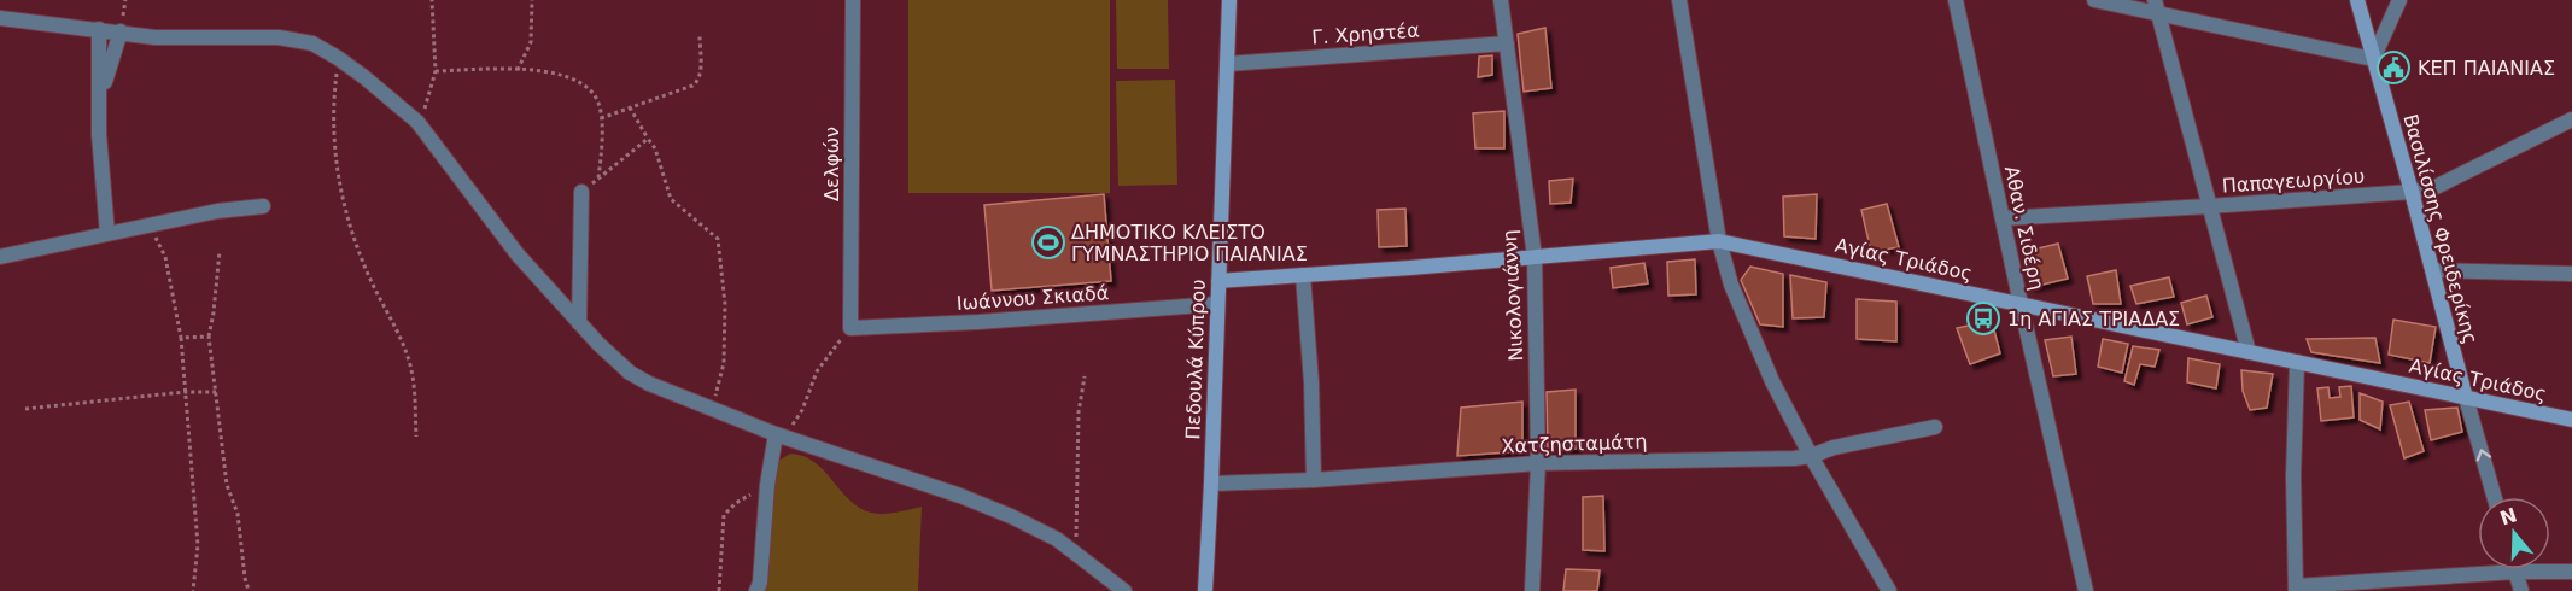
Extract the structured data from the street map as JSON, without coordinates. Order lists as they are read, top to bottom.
{
  "streets": {
    "street": [
      "Γ. Χρηστέα",
      "Δελφών",
      "Παπαγεωργίου",
      "Αθαν. Σιδέρη",
      "Βασιλίσσης Φρειδερίκης",
      "Αγίας Τριάδος",
      "Νικολογιάννη",
      "Ιωάννου Σκιαδά",
      "Πεδουλά Κύπρου",
      "Χατζησταμάτη"
    ]
  },
  "crossings": [
    ["Γ. Χρηστέα", "Νικολογιάννη"],
    ["Γ. Χρηστέα", "Πεδουλά Κύπρου"],
    ["Δελφών", "Ιωάννου Σκιαδά"],
    ["Παπαγεωργίου", "Αθαν. Σιδέρη"],
    ["Παπαγεωργίου", "Βασιλίσσης Φρειδερίκης"],
    ["Αθαν. Σιδέρη", "Αγίας Τριάδος"],
    ["Βασιλίσσης Φρειδερίκης", "Αγίας Τριάδος"],
    ["Αγίας Τριάδος", "Νικολογιάννη"],
    ["Αγίας Τριάδος", "Πεδουλά Κύπρου"],
    ["Νικολογιάννη", "Χατζησταμάτη"],
    ["Ιωάννου Σκιαδά", "Πεδουλά Κύπρου"],
    ["Πεδουλά Κύπρου", "Χατζησταμάτη"]
  ],
  "places": {
    "public building": ["ΚΕΠ ΠΑΙΑΝΙΑΣ"],
    "sports": ["ΔΗΜΟΤΙΚΟ ΚΛΕΙΣΤΟ ΓΥΜΝΑΣΤΗΡΙΟ ΠΑΙΑΝΙΑΣ"],
    "bus stop": ["1η ΑΓΙΑΣ ΤΡΙΑΔΑΣ"]
  },
  "north": "top"
}
